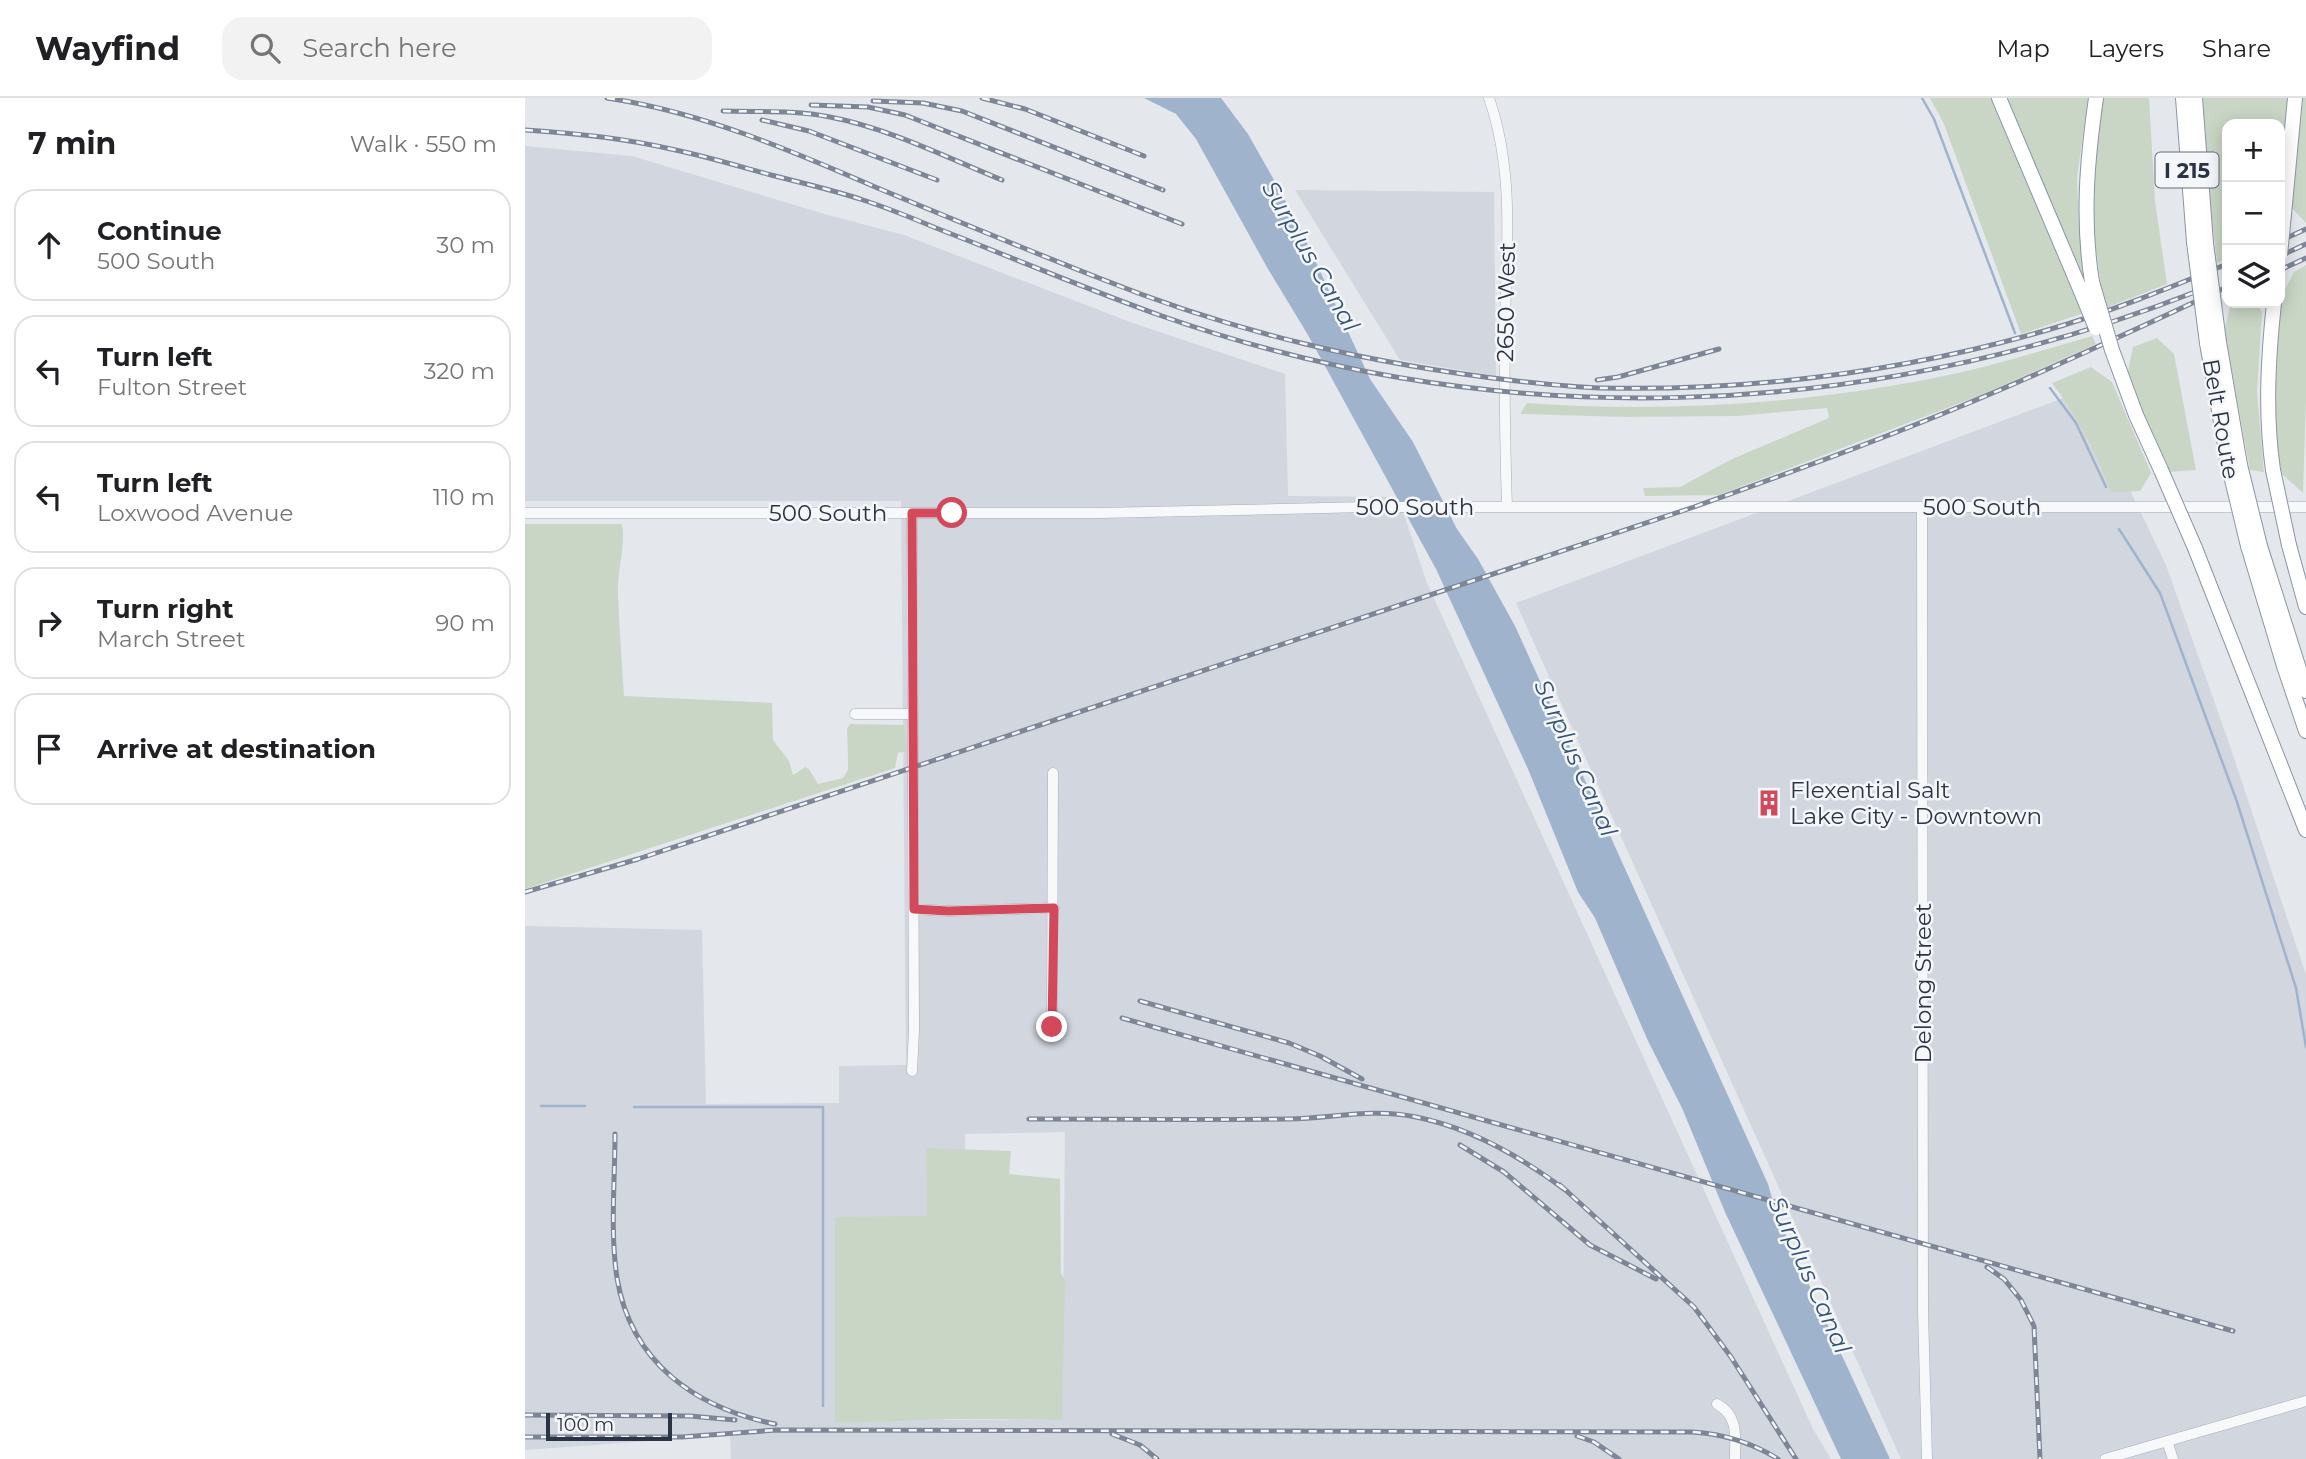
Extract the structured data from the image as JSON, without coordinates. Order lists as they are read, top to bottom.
{
  "streets": {
    "highway": ["I 215", "Belt Route"],
    "street": ["2650 West", "500 South", "Delong Street"]
  },
  "crossings": [
    ["2650 West", "500 South"],
    ["500 South", "Delong Street"]
  ],
  "water": ["Surplus Canal"],
  "places": {
    "building": ["Flexential Salt Lake City - Downtown"]
  },
  "scale_bar": "100 m",
  "page": {
    "header": "Wayfind",
    "search": "Search here",
    "nav": ["Map", "Layers", "Share"],
    "heading": ["7 min", "Walk · 550 m"],
    "map_buttons": ["+", "−"],
    "list": [
      ["Continue", "500 South", "30 m"],
      ["Turn left", "Fulton Street", "320 m"],
      ["Turn left", "Loxwood Avenue", "110 m"],
      ["Turn right", "March Street", "90 m"],
      "Arrive at destination"
    ],
    "scale": "100 m"
  }
}
